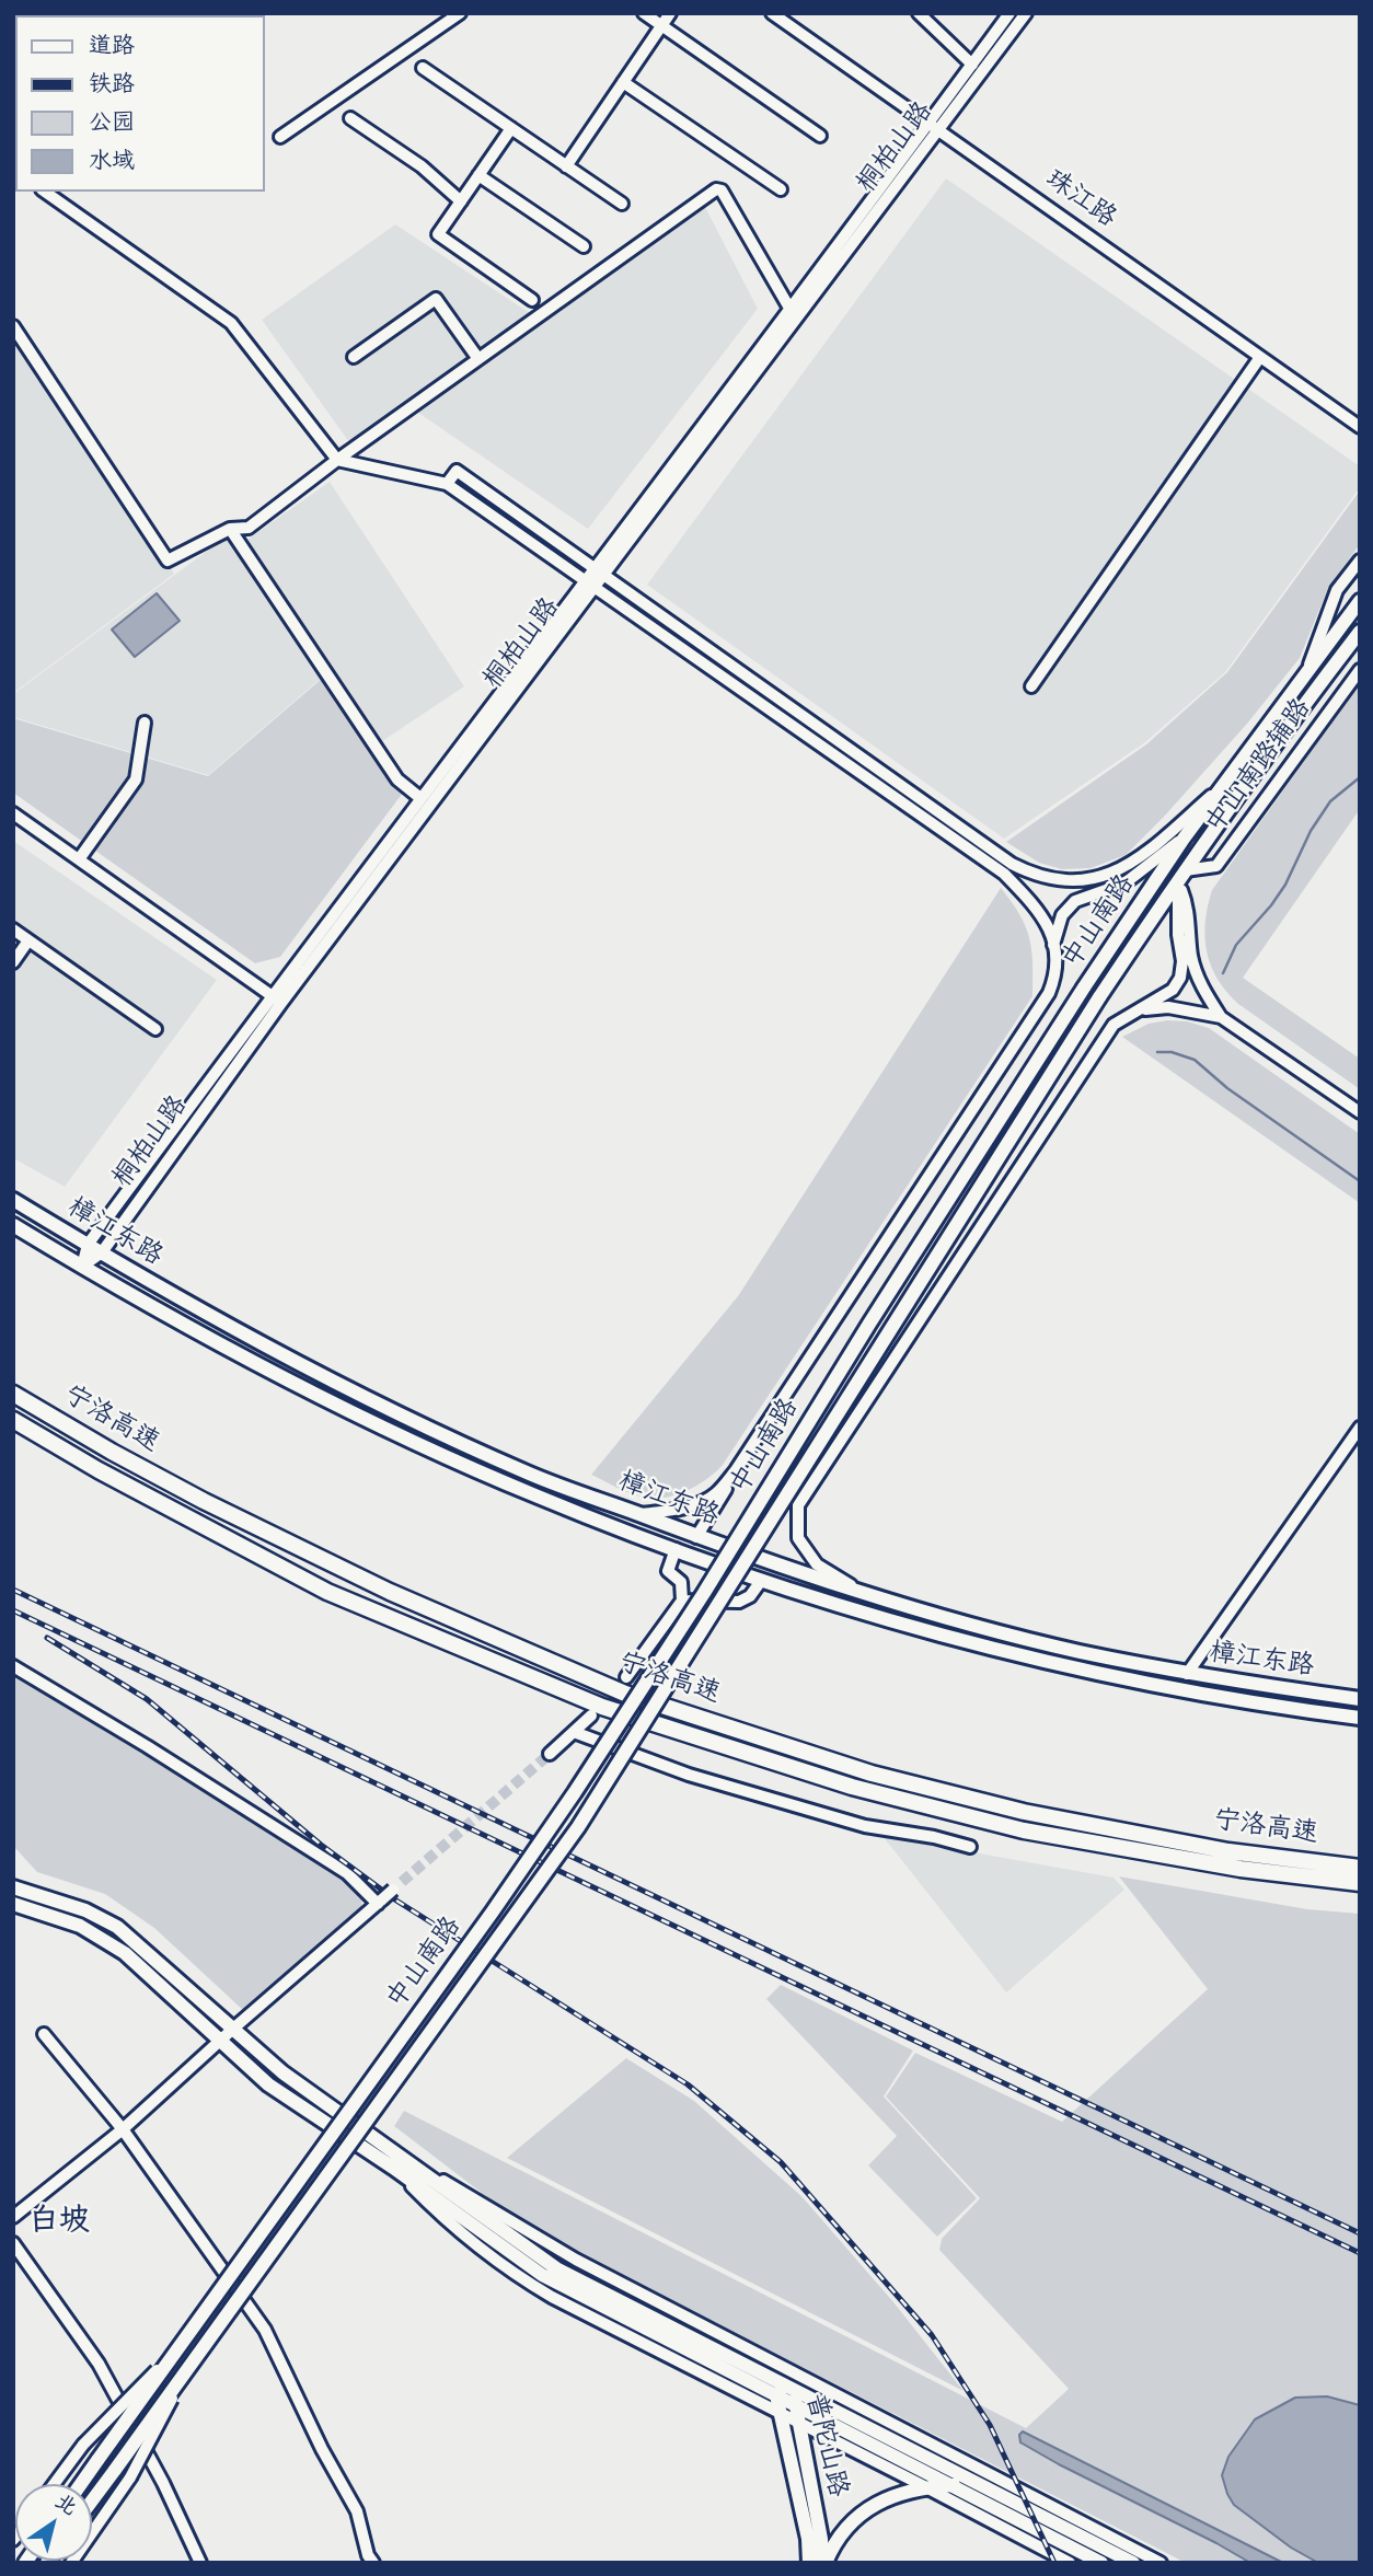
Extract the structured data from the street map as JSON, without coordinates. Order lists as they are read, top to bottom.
{
  "streets": {
    "highway": ["宁洛高速"],
    "main road": ["中山南路", "樟江东路", "普陀山路"],
    "street": ["桐柏山路", "珠江路", "中山南路辅路"]
  },
  "crossings": [
    ["桐柏山路", "珠江路"],
    ["桐柏山路", "樟江东路"],
    ["中山南路辅路", "中山南路"]
  ],
  "districts": ["白坡"],
  "legend": [
    "道路",
    "铁路",
    "公园",
    "水域"
  ],
  "north": "top right"
}
